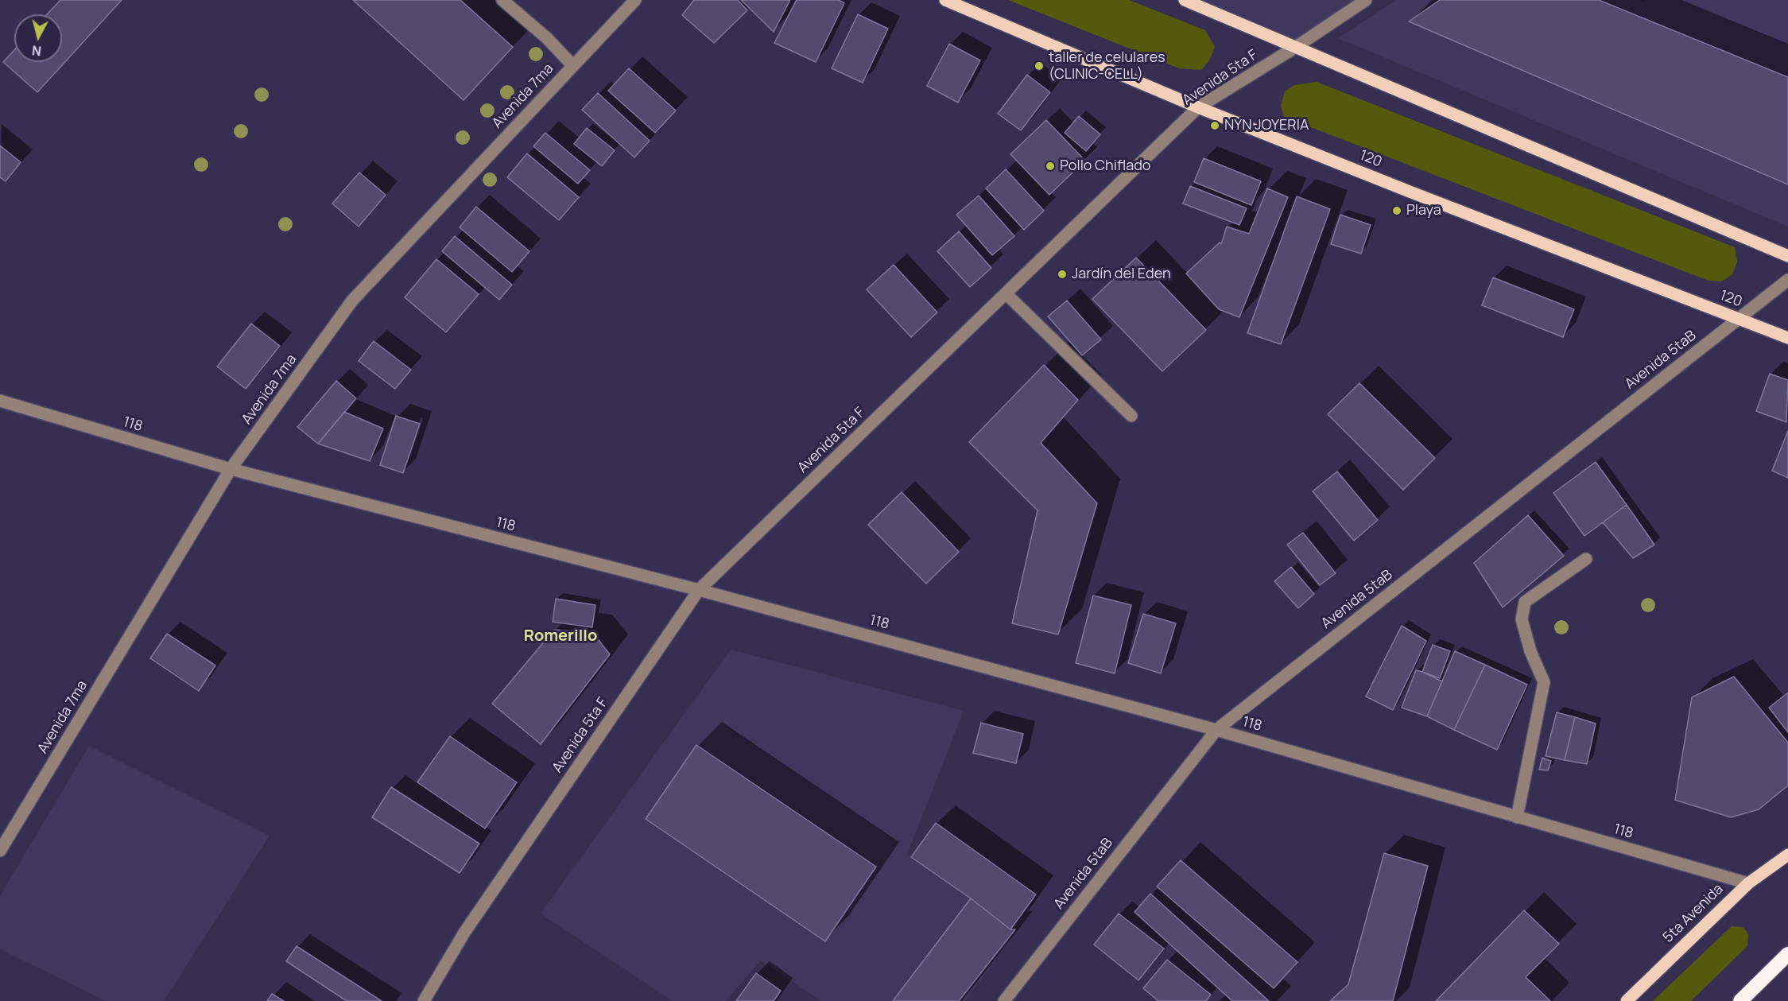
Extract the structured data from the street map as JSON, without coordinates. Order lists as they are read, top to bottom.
{
  "streets": {
    "main road": ["120", "5ta Avenida"],
    "street": [
      "Avenida 5ta F",
      "Avenida 7ma",
      "Avenida 5taB",
      "118"
    ]
  },
  "crossings": [
    ["Avenida 5ta F", "120"],
    ["Avenida 5ta F", "118"],
    ["Avenida 7ma", "118"],
    ["120", "Avenida 5taB"],
    ["Avenida 5taB", "118"],
    ["118", "5ta Avenida"]
  ],
  "districts": ["Romerillo"],
  "places": [
    "taller de celulares (CLINIC-CELL)",
    "NYN JOYERIA",
    "Pollo Chiflado",
    "Playa",
    "Jardín del Eden"
  ],
  "north": "bottom"
}
